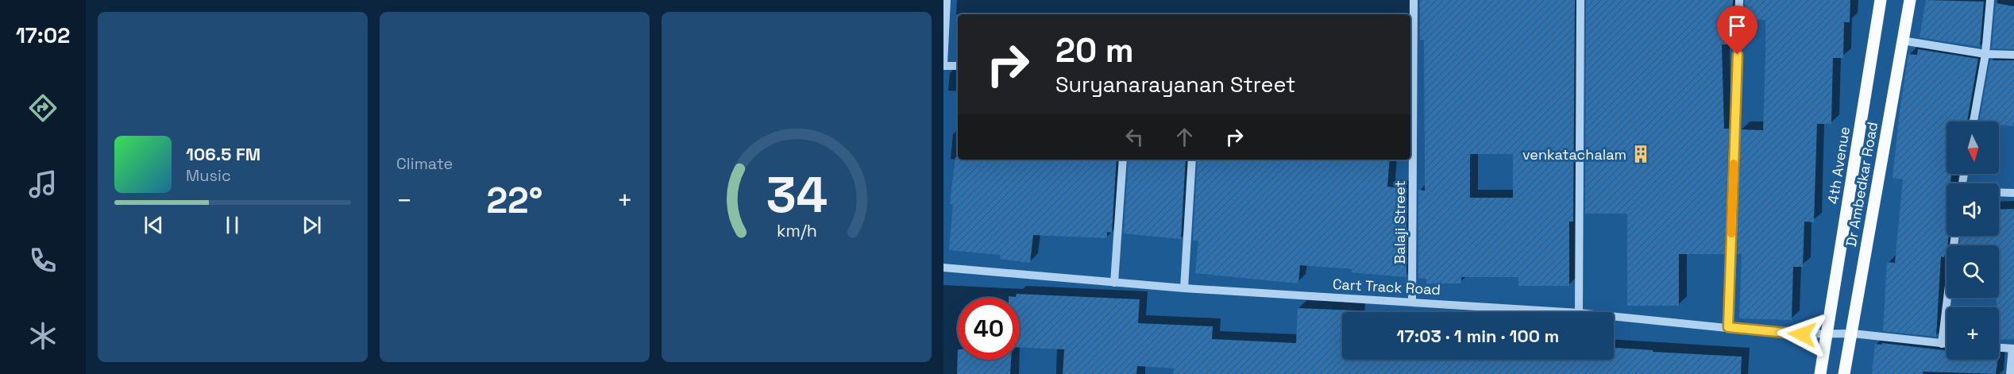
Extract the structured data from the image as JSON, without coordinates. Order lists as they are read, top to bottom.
{
  "streets": {
    "main road": ["4th Avenue", "Dr Ambedkar Road"],
    "street": ["Balaji Street", "Cart Track Road"]
  },
  "crossings": [
    ["4th Avenue", "Cart Track Road"],
    ["Dr Ambedkar Road", "Cart Track Road"],
    ["Balaji Street", "Cart Track Road"]
  ],
  "places": {
    "building": ["venkatachalam"]
  },
  "north": "bottom",
  "page": {
    "tabs": "17:02",
    "tile": "Climate",
    "turn": ["20 m", "Suryanarayanan Street"],
    "map_buttons": "+",
    "song": ["106.5 FM", "Music"],
    "heat": ["−", "22°", "+"],
    "limit": "40",
    "trip": "17:03 · 1 min · 100 m",
    "gauge": ["34", "km/h"]
  }
}
